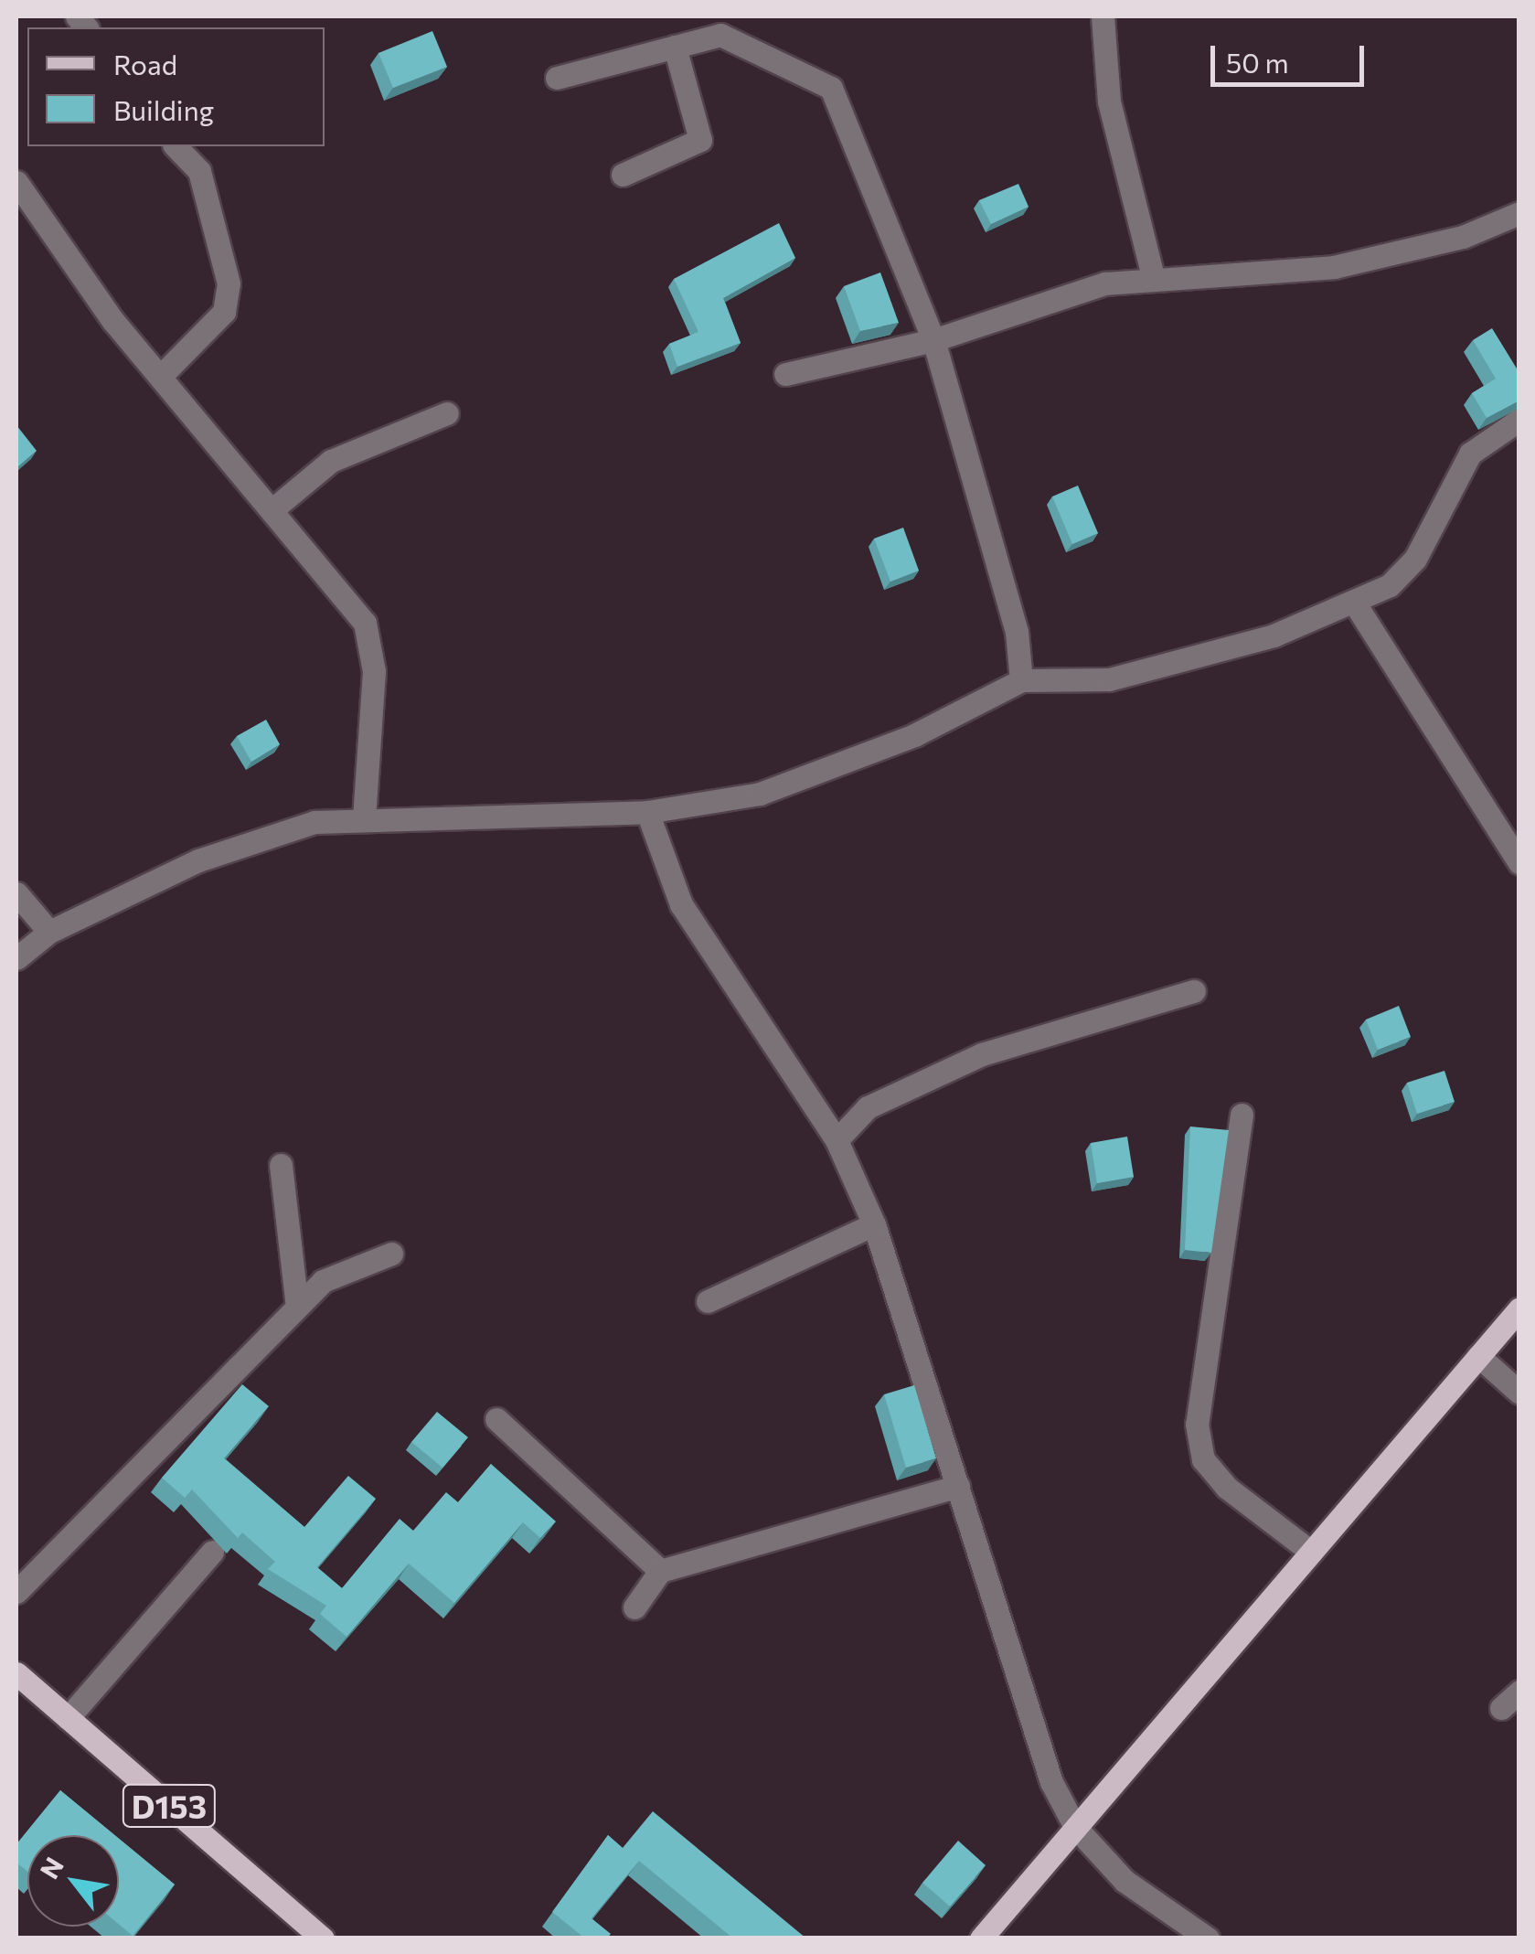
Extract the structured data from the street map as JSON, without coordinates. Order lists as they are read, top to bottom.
{
  "streets": {
    "main road": ["D153"]
  },
  "legend": ["Road", "Building"],
  "scale_bar": "50 m",
  "north": "top left"
}
